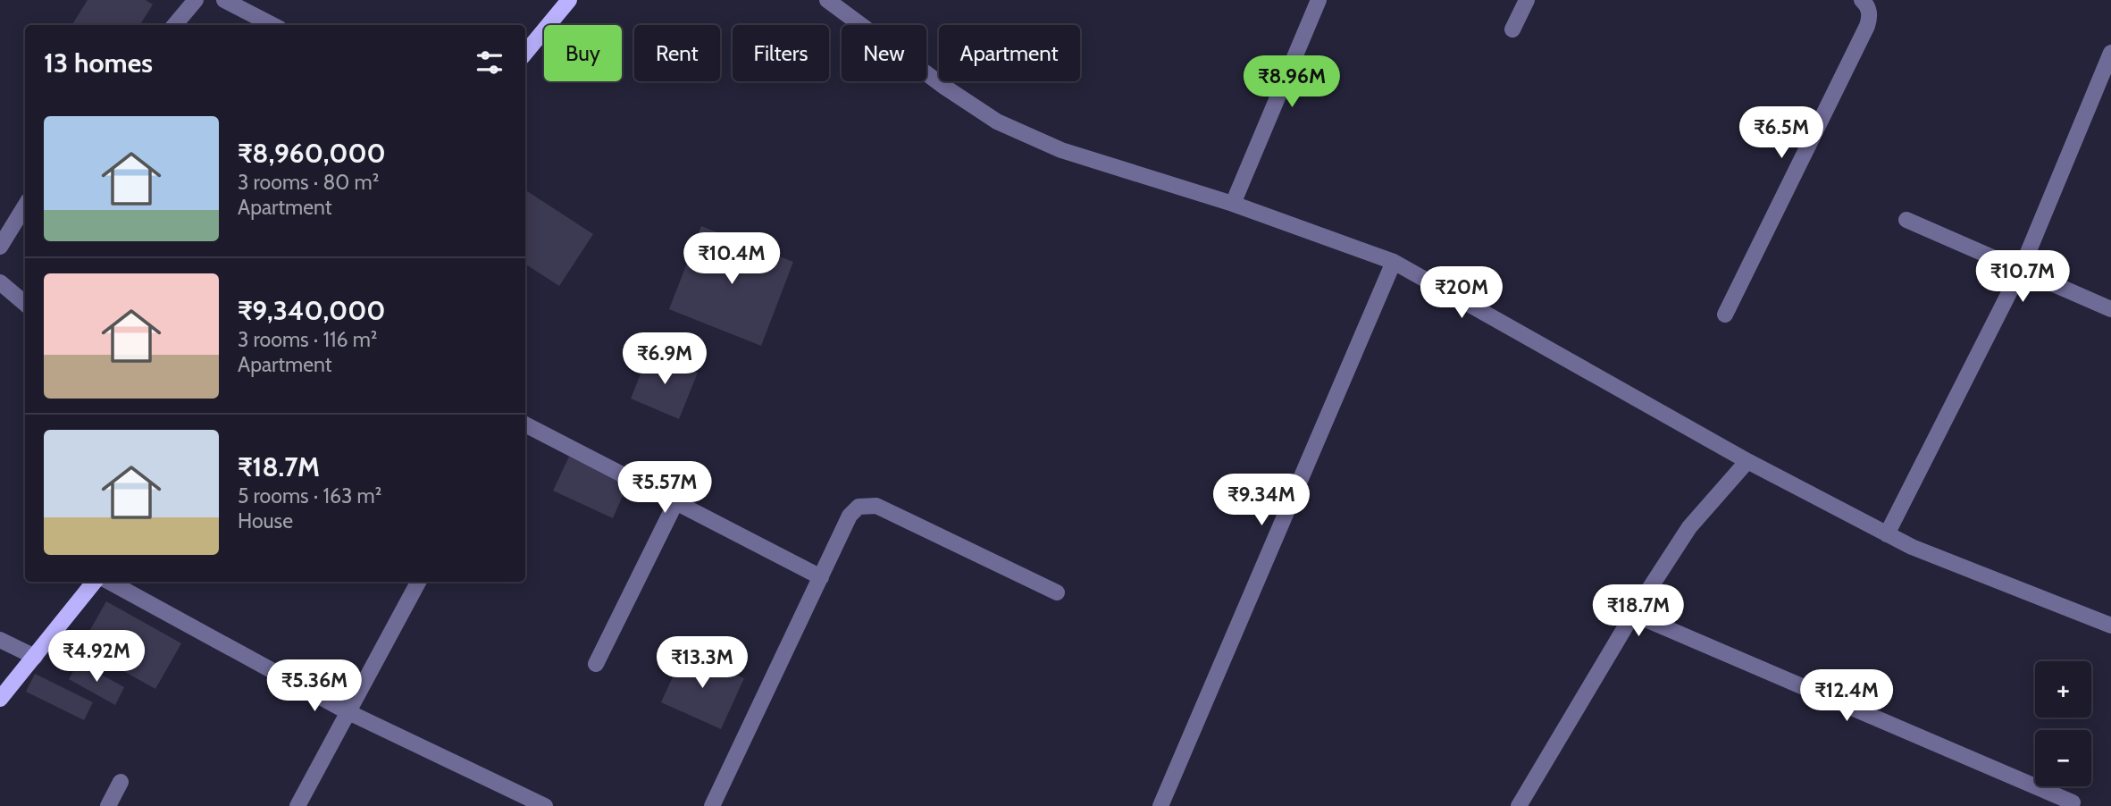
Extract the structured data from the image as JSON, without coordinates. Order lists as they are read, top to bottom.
{
  "page": {
    "chip": [
      "Buy",
      "Rent",
      "Filters",
      "New",
      "Apartment"
    ],
    "heading": "13 homes",
    "price": [
      "₹8.96M",
      "₹6.5M",
      "₹10.4M",
      "₹10.7M",
      "₹20M",
      "₹6.9M",
      "₹5.57M",
      "₹9.34M",
      "₹18.7M",
      "₹4.92M",
      "₹13.3M",
      "₹5.36M",
      "₹12.4M"
    ],
    "list": [
      {
        "name": "₹8,960,000",
        "note": "3 rooms · 80 m² · Apartment"
      },
      {
        "name": "₹9,340,000",
        "note": "3 rooms · 116 m² · Apartment"
      },
      {
        "name": "₹18.7M",
        "note": "5 rooms · 163 m² · House"
      }
    ],
    "map_buttons": ["+", "−"]
  }
}
